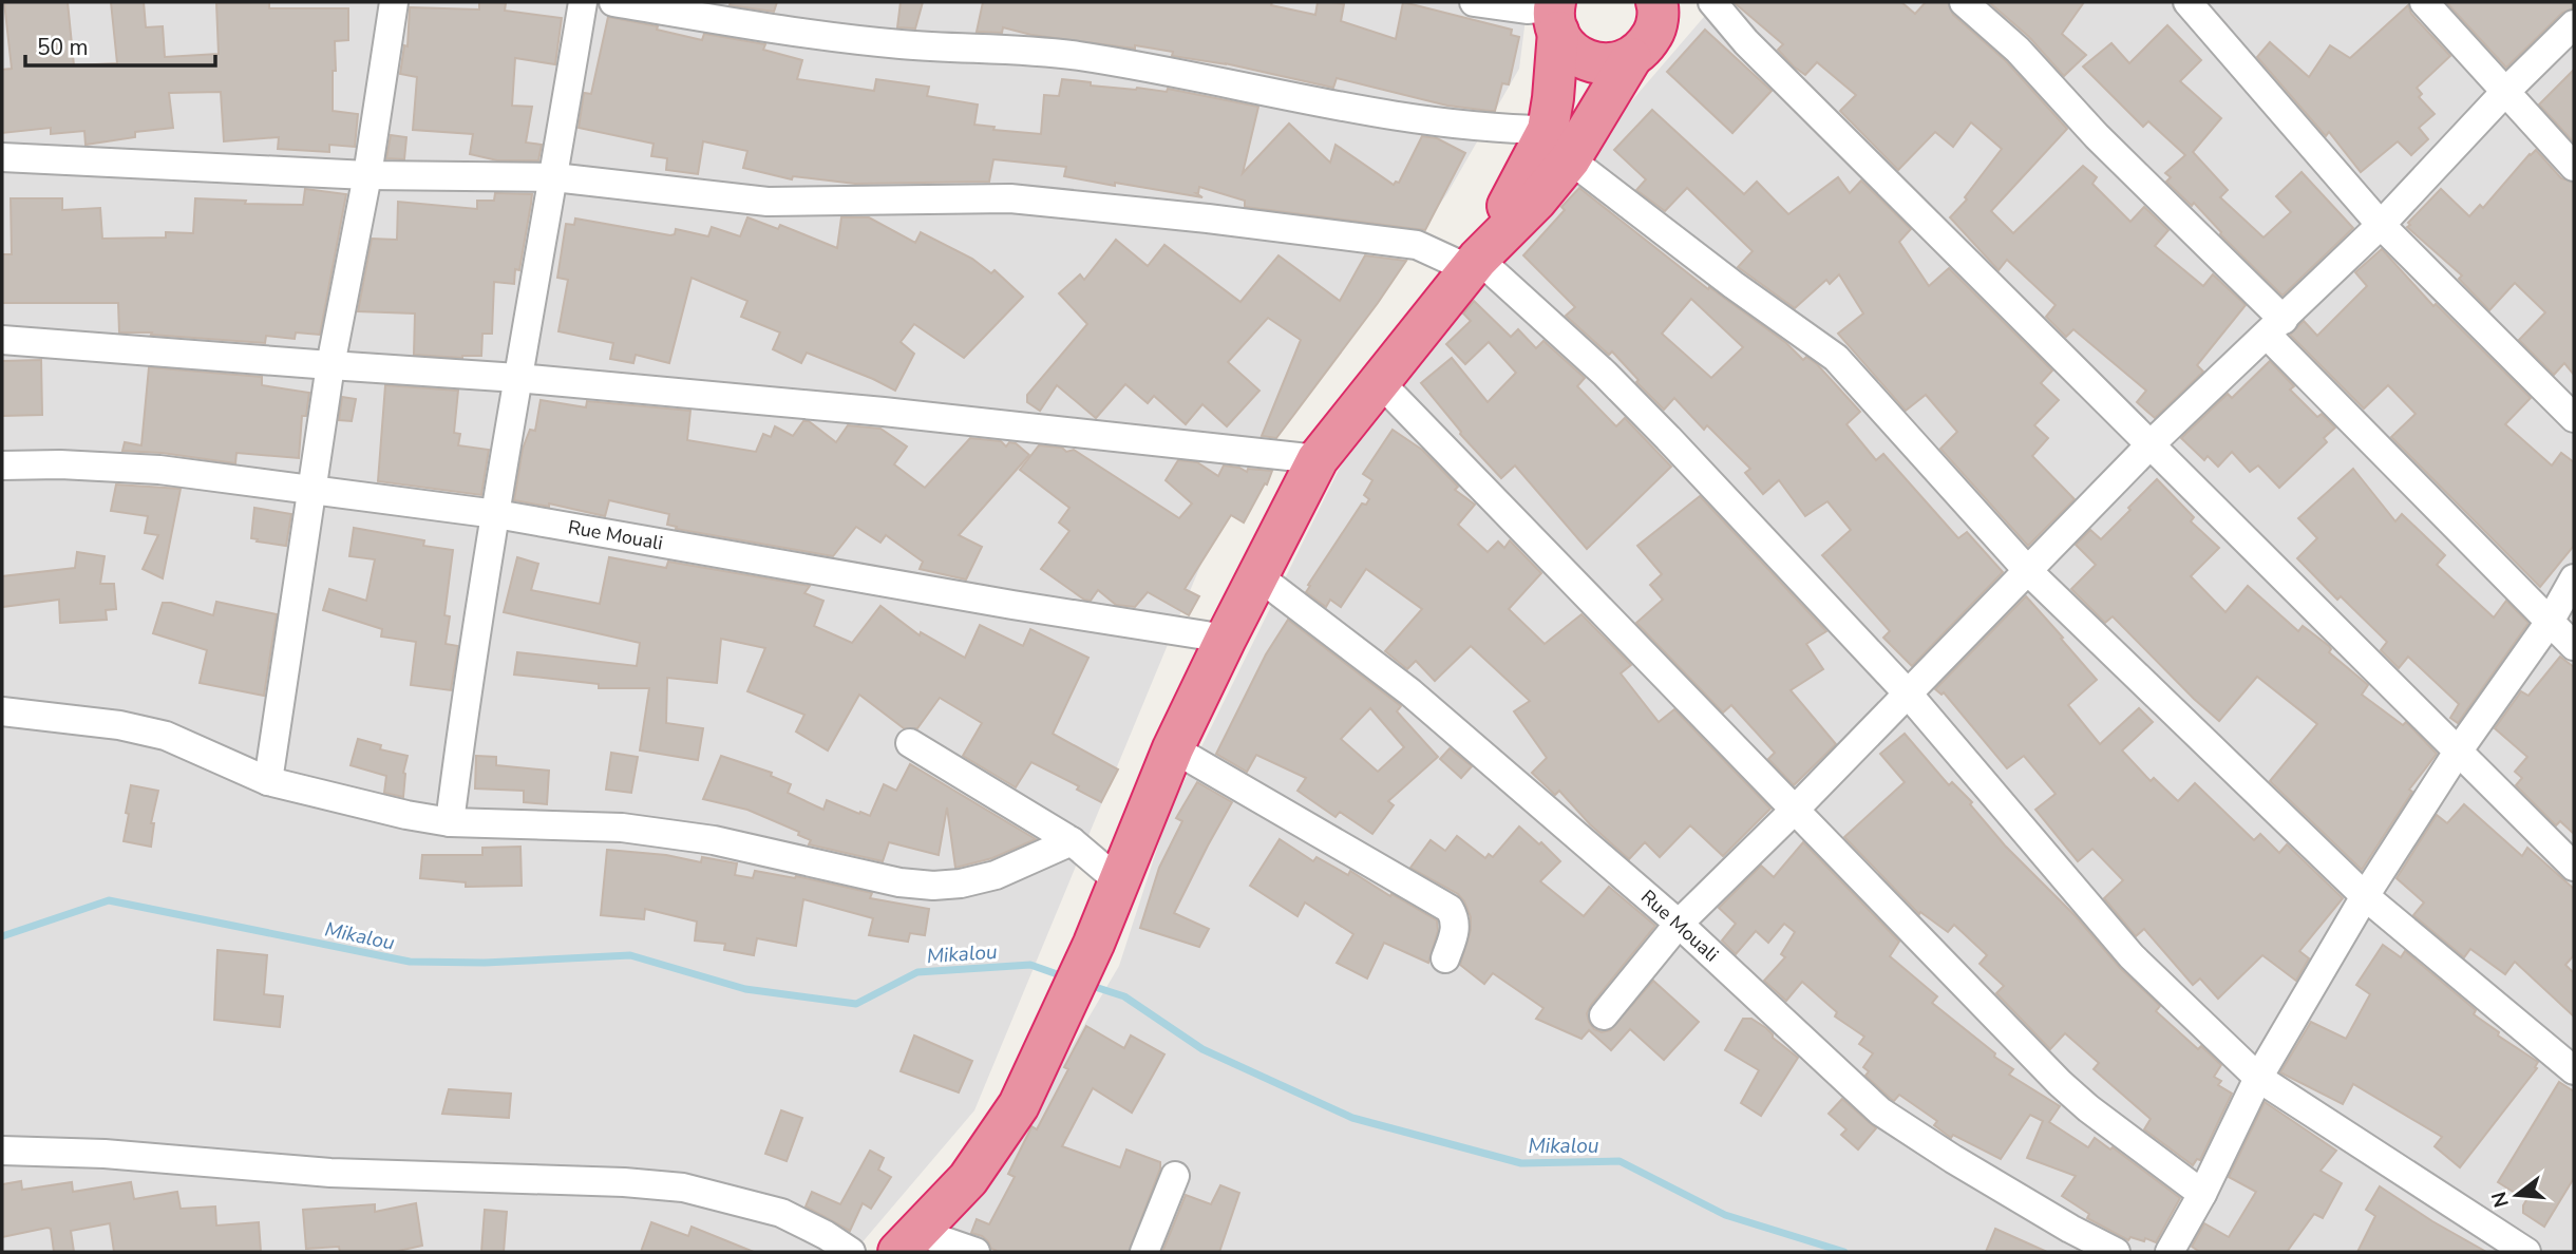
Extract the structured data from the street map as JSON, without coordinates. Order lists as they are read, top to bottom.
{
  "streets": {
    "street": ["Rue Mouali"]
  },
  "water": ["Mikalou"],
  "scale_bar": "50 m",
  "north": "left"
}
